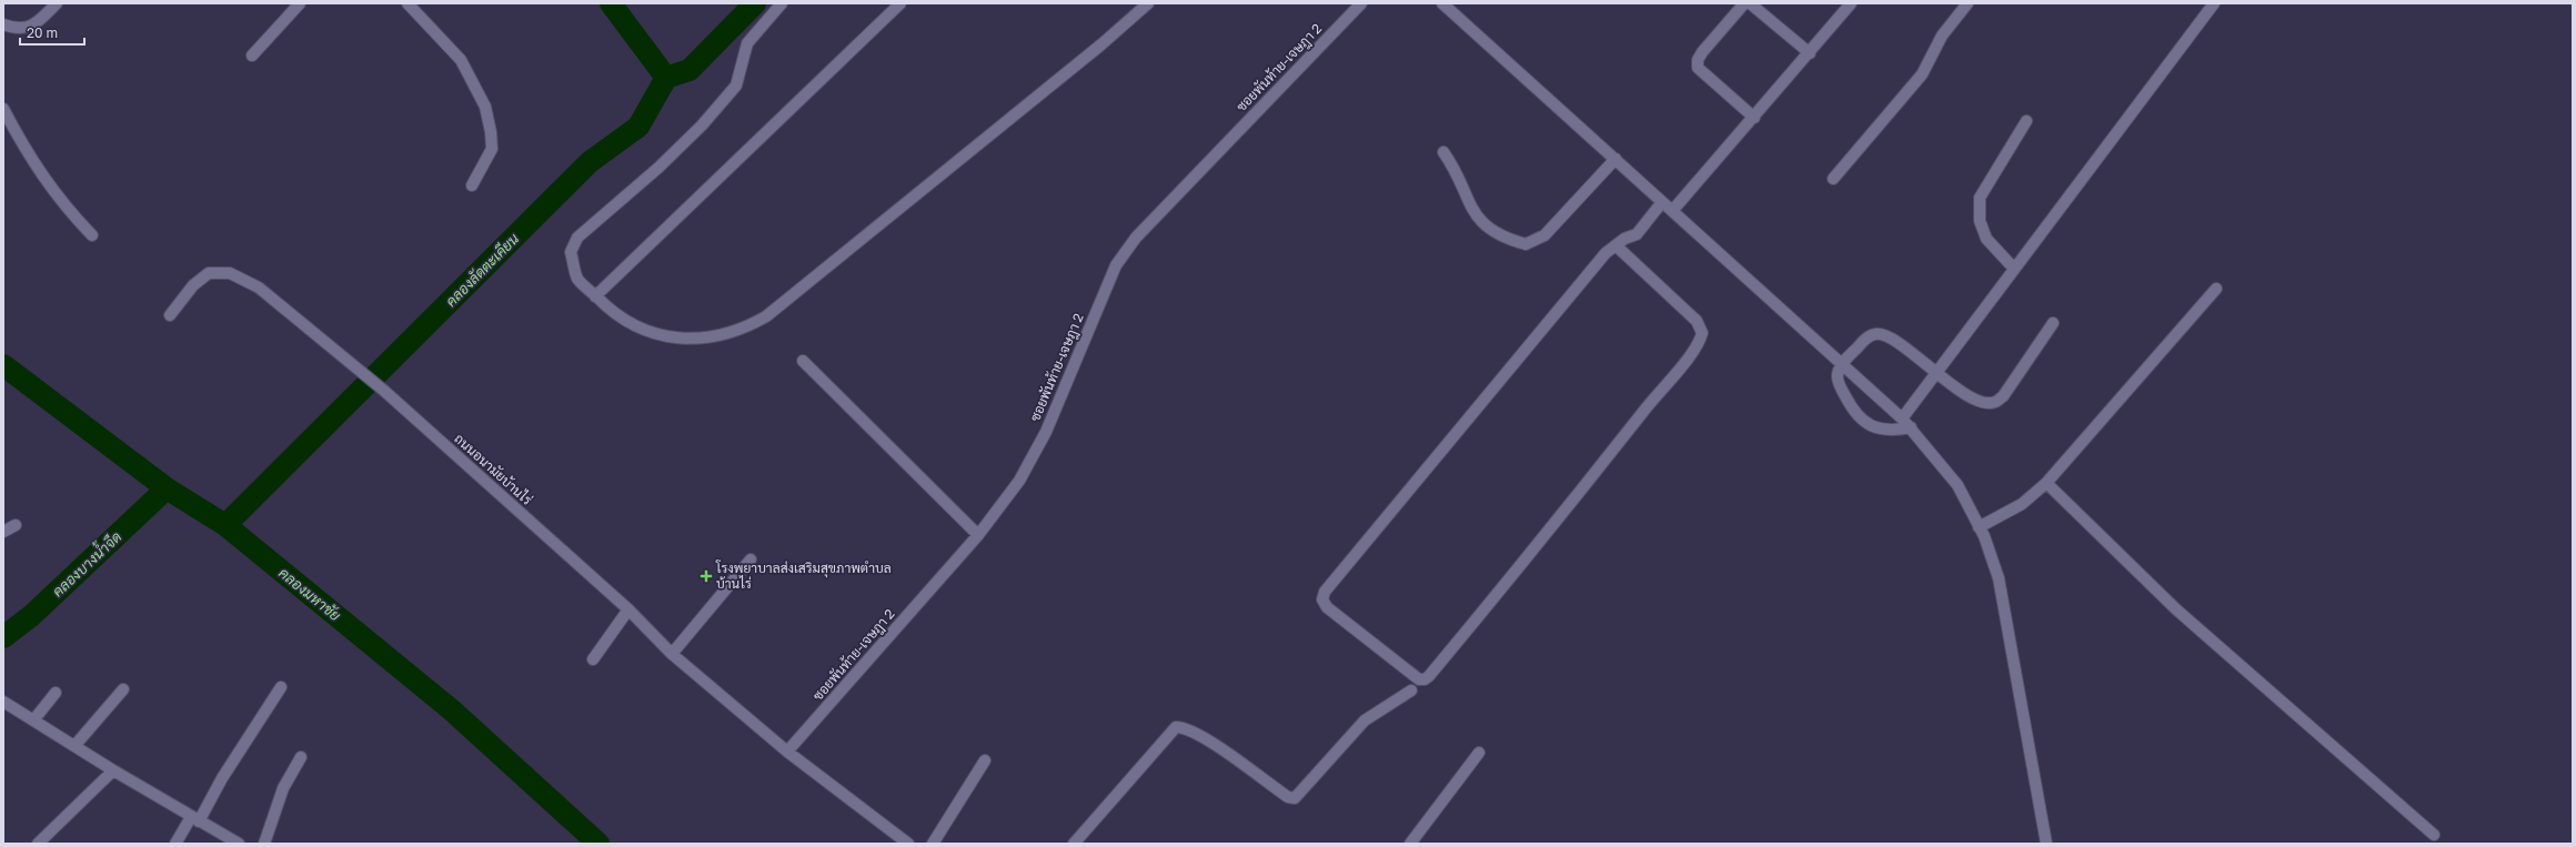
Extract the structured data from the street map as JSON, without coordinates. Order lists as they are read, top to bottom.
{
  "streets": {
    "street": ["ซอยพันท้าย-เจษฎา 2", "ถนนอนามัยบ้านไร่"]
  },
  "crossings": [
    ["ซอยพันท้าย-เจษฎา 2", "ถนนอนามัยบ้านไร่"]
  ],
  "water": ["คลองลัดตะเคียน", "คลองบางน้ำจืด", "คลองมหาชัย"],
  "places": {
    "health": ["โรงพยาบาลส่งเสริมสุขภาพตำบล บ้านไร่"]
  },
  "scale_bar": "20 m"
}
